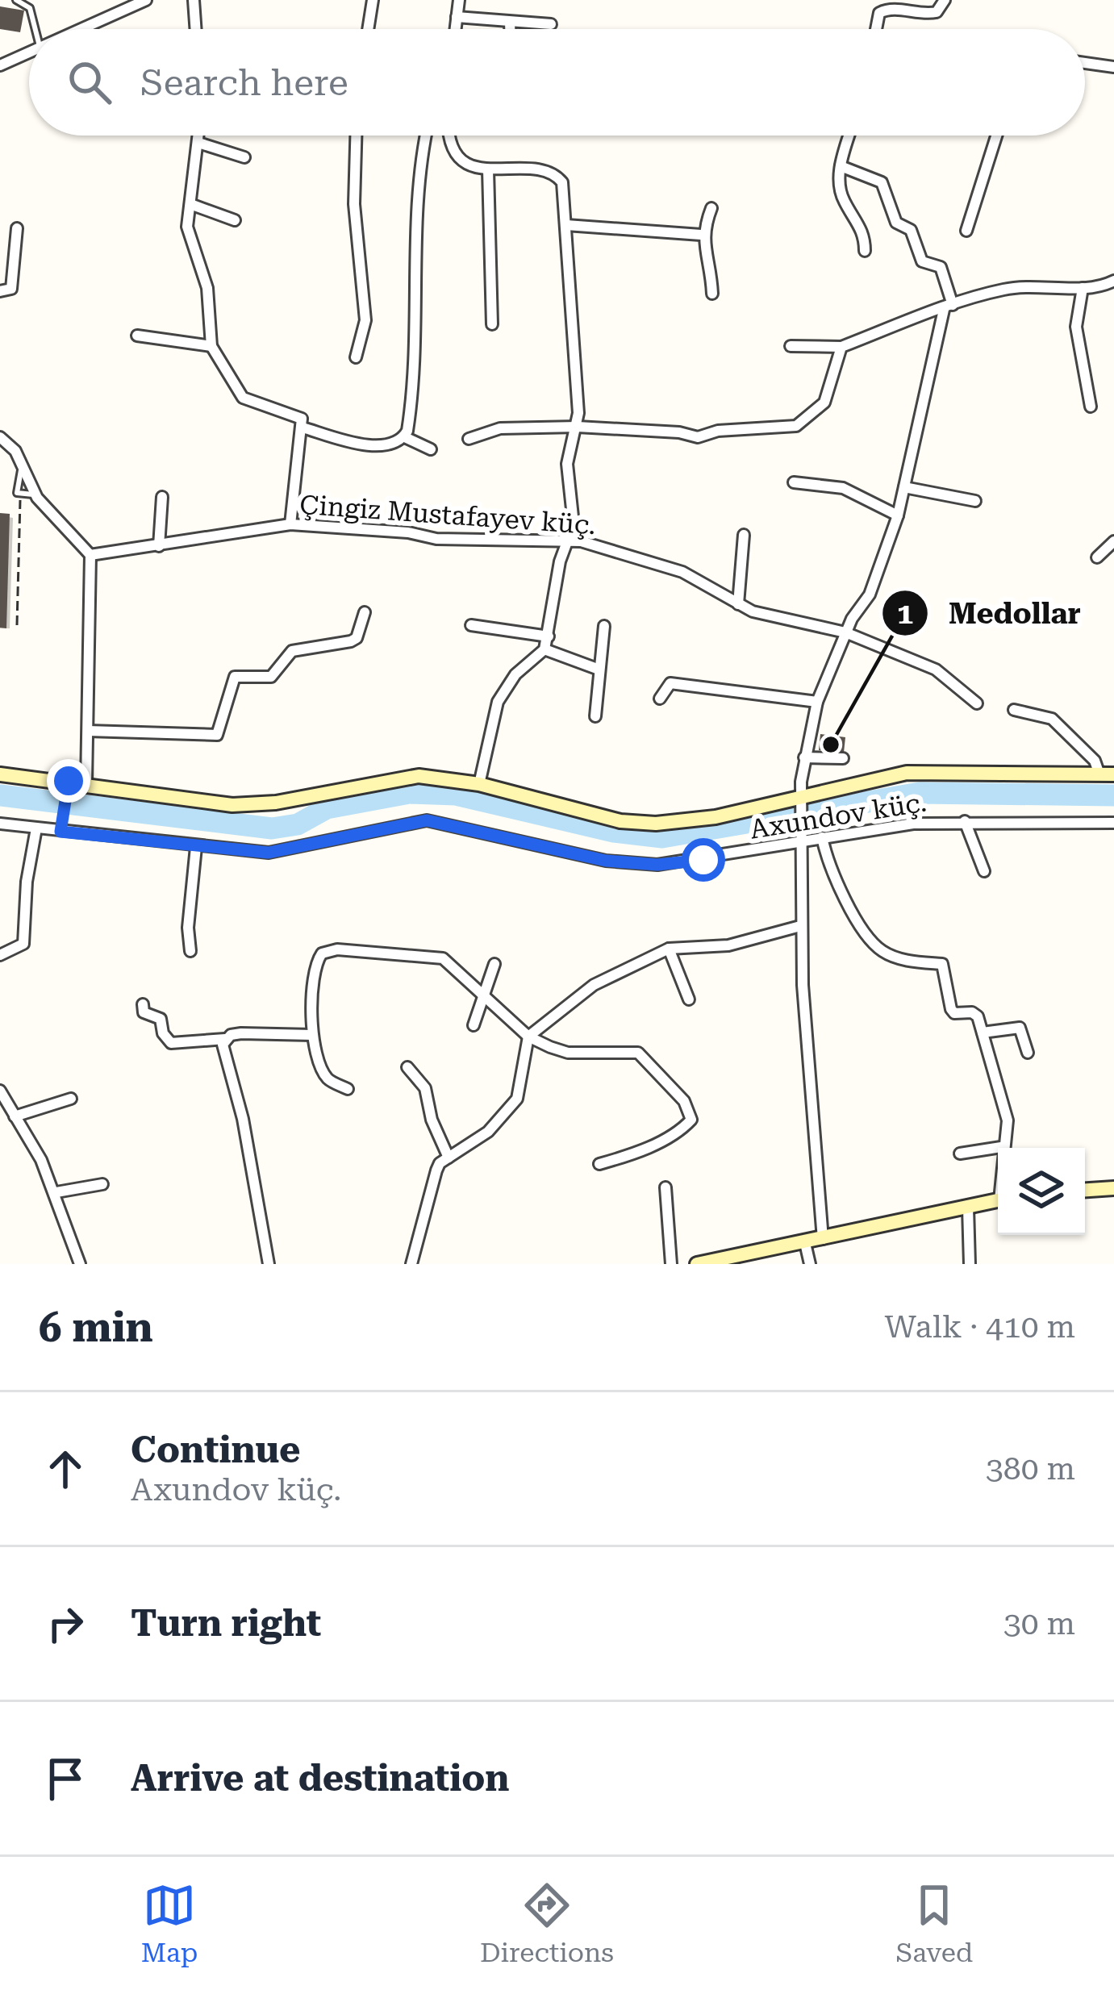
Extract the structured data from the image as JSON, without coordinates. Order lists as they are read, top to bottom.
{
  "streets": {
    "street": ["Çingiz Mustafayev küç.", "Axundov küç."]
  },
  "places": ["Medollar"],
  "page": {
    "search": "Search here",
    "heading": ["6 min", "Walk · 410 m"],
    "list": [
      ["Continue", "Axundov küç.", "380 m"],
      ["Turn right", "30 m"],
      "Arrive at destination"
    ],
    "nav": ["Map", "Directions", "Saved"]
  }
}
